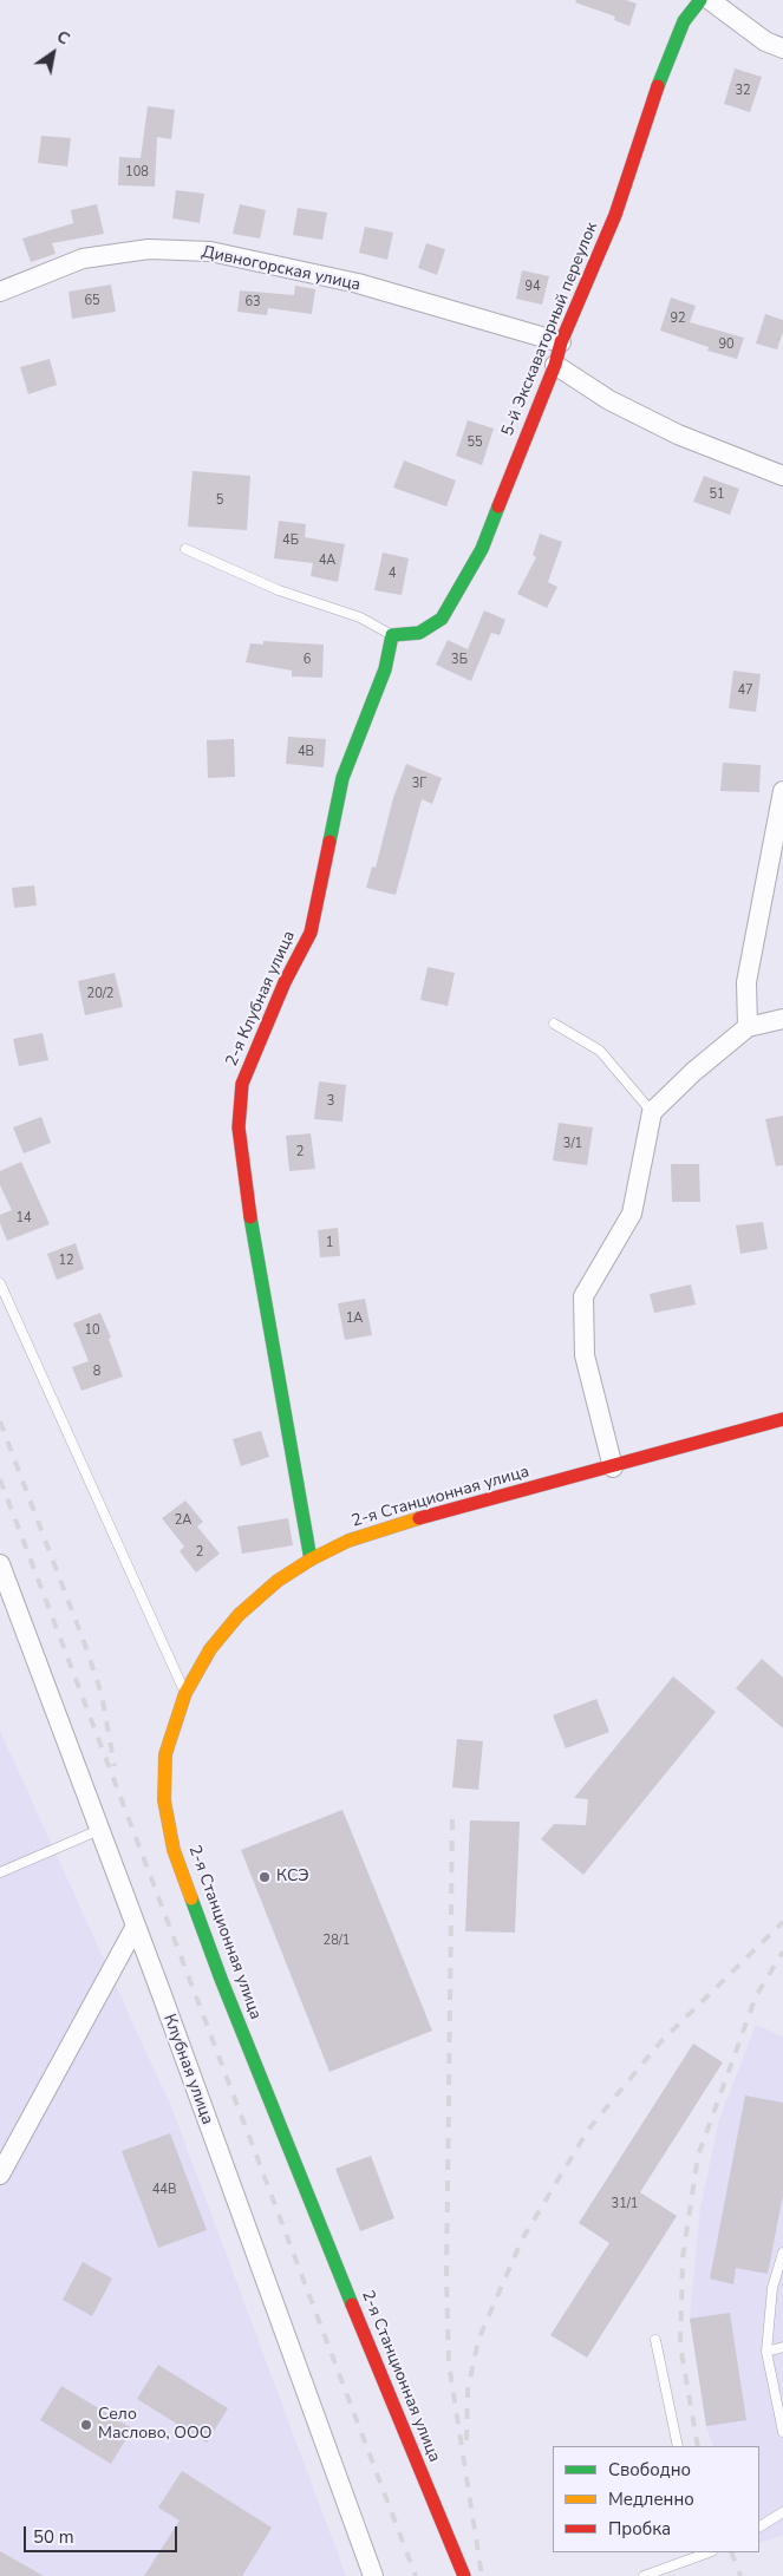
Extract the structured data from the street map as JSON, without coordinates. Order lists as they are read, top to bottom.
{
  "streets": {
    "street": [
      "Дивногорская улица",
      "5-й Экскаваторный переулок",
      "2-я Клубная улица",
      "2-я Станционная улица",
      "Клубная улица"
    ]
  },
  "crossings": [
    ["Дивногорская улица", "5-й Экскаваторный переулок"],
    ["5-й Экскаваторный переулок", "2-я Клубная улица"],
    ["2-я Клубная улица", "2-я Станционная улица"]
  ],
  "places": ["КСЭ", "Село Маслово, ООО"],
  "house_numbers": [
    "32",
    "108",
    "94",
    "65",
    "63",
    "92",
    "90",
    "55",
    "51",
    "5",
    "4Б",
    "4А",
    "4",
    "6",
    "3Б",
    "47",
    "4В",
    "3Г",
    "20/2",
    "3",
    "3/1",
    "2",
    "14",
    "1",
    "12",
    "1А",
    "10",
    "8",
    "2А",
    "2",
    "28/1",
    "44В",
    "31/1"
  ],
  "legend": ["Свободно", "Медленно", "Пробка"],
  "scale_bar": "50 m",
  "north": "top right"
}
